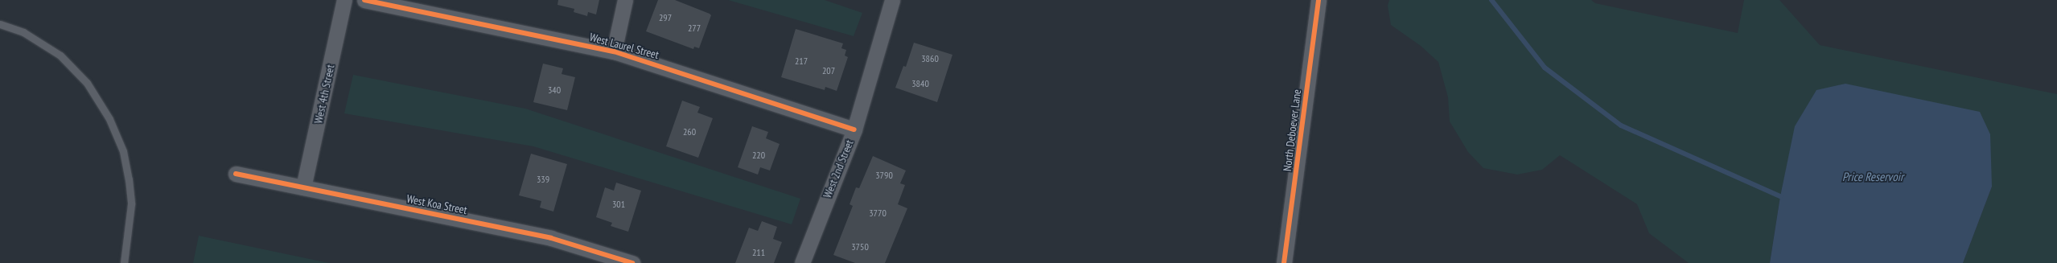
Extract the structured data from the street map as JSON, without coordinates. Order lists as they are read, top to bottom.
{
  "streets": {
    "street": [
      "West Laurel Street",
      "West 4th Street",
      "North Deboever Lane",
      "West 2nd Street",
      "West Koa Street"
    ]
  },
  "crossings": [
    ["West Laurel Street", "West 2nd Street"],
    ["West 4th Street", "West Koa Street"]
  ],
  "water": ["Price Reservoir"],
  "house_numbers": [
    "297",
    "277",
    "3860",
    "217",
    "207",
    "3840",
    "340",
    "260",
    "220",
    "3790",
    "339",
    "301",
    "3770",
    "3750",
    "211"
  ]
}
